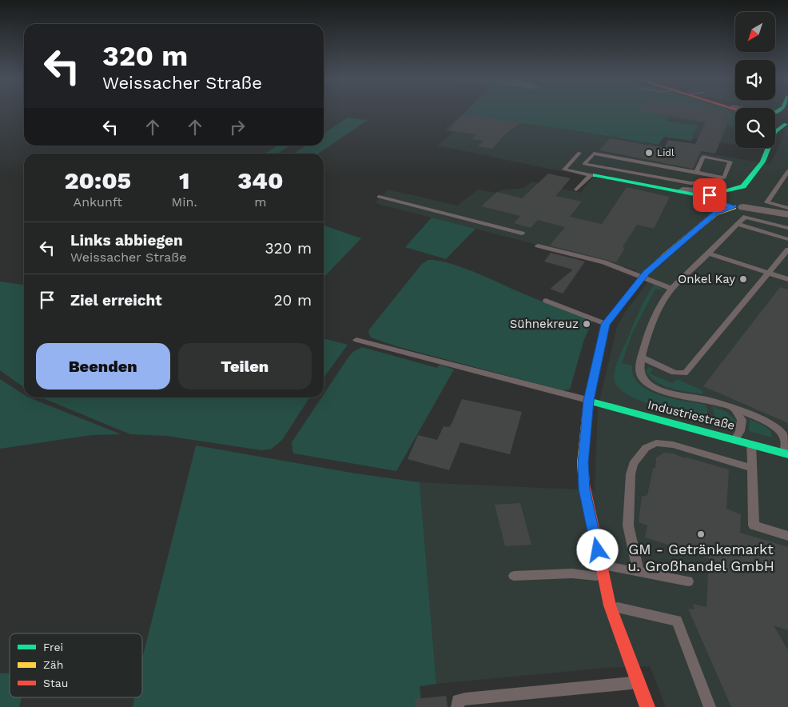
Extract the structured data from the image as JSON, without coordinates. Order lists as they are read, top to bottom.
{
  "streets": {
    "street": ["Industriestraße"]
  },
  "places": [
    "Lidl",
    "Onkel Kay",
    "Sühnekreuz",
    "GM - Getränkemarkt u. Großhandel GmbH"
  ],
  "legend": ["Frei", "Zäh", "Stau"],
  "north": "bottom left",
  "page": {
    "turn": ["320 m", "Weissacher Straße"],
    "eta": [
      "20:05",
      "Ankunft",
      "1",
      "Min.",
      "340",
      "m"
    ],
    "list": [
      {
        "name": "Links abbiegen",
        "note": "Weissacher Straße",
        "value": "320 m"
      },
      {
        "name": "Ziel erreicht",
        "value": "20 m"
      }
    ],
    "buttons": ["Beenden", "Teilen"]
  }
}
